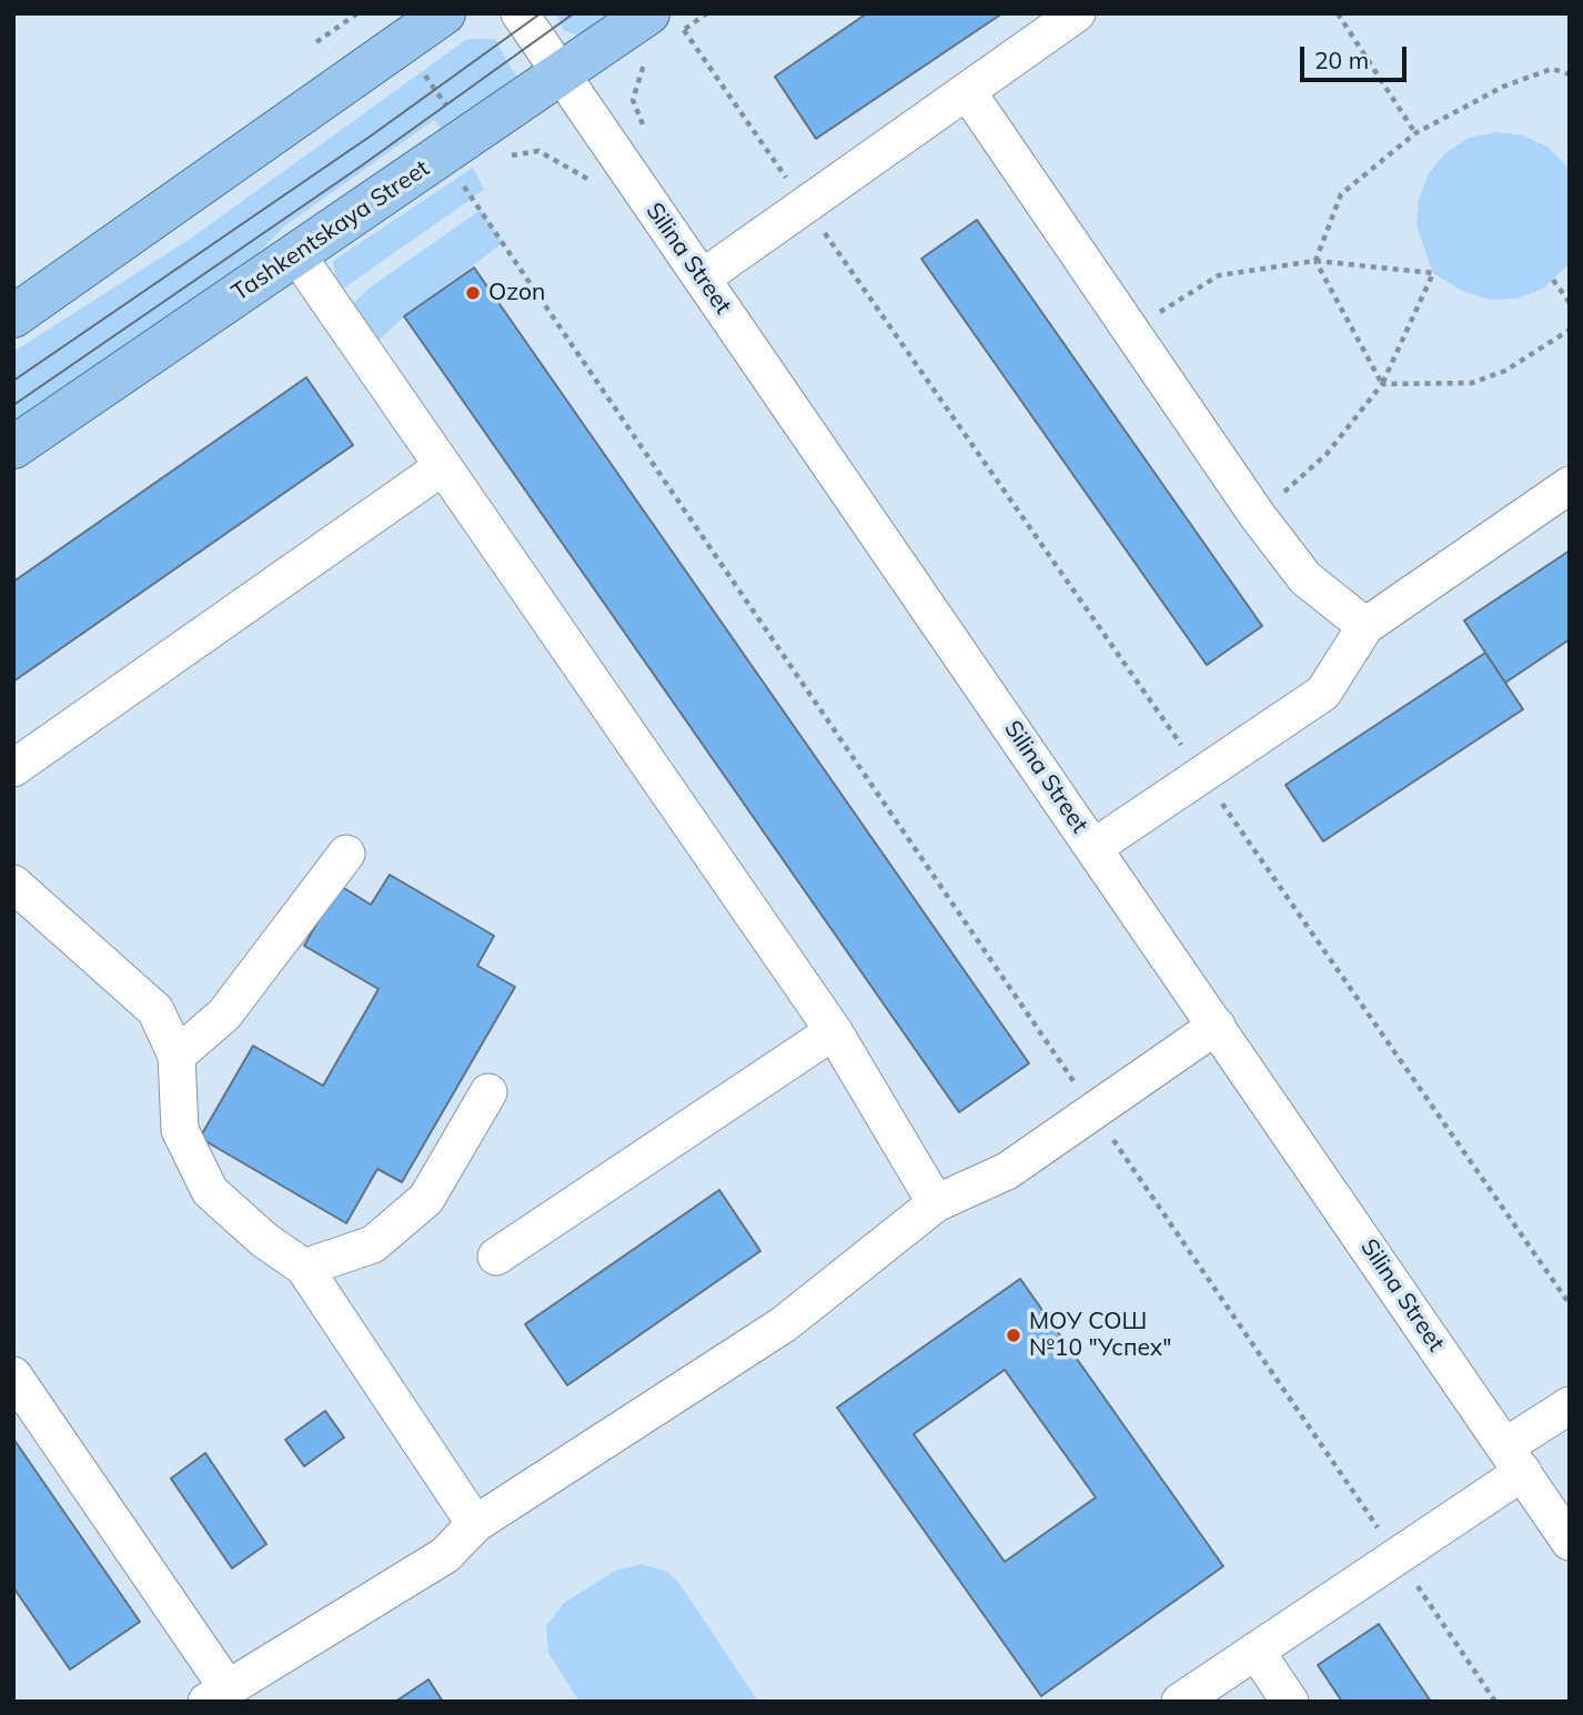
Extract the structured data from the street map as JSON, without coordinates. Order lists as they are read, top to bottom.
{
  "streets": {
    "main road": ["Tashkentskaya Street"],
    "street": ["Silina Street"]
  },
  "crossings": [
    ["Tashkentskaya Street", "Silina Street"]
  ],
  "places": ["Ozon", "МОУ СОШ №10 \"Успех\""],
  "scale_bar": "20 m"
}
